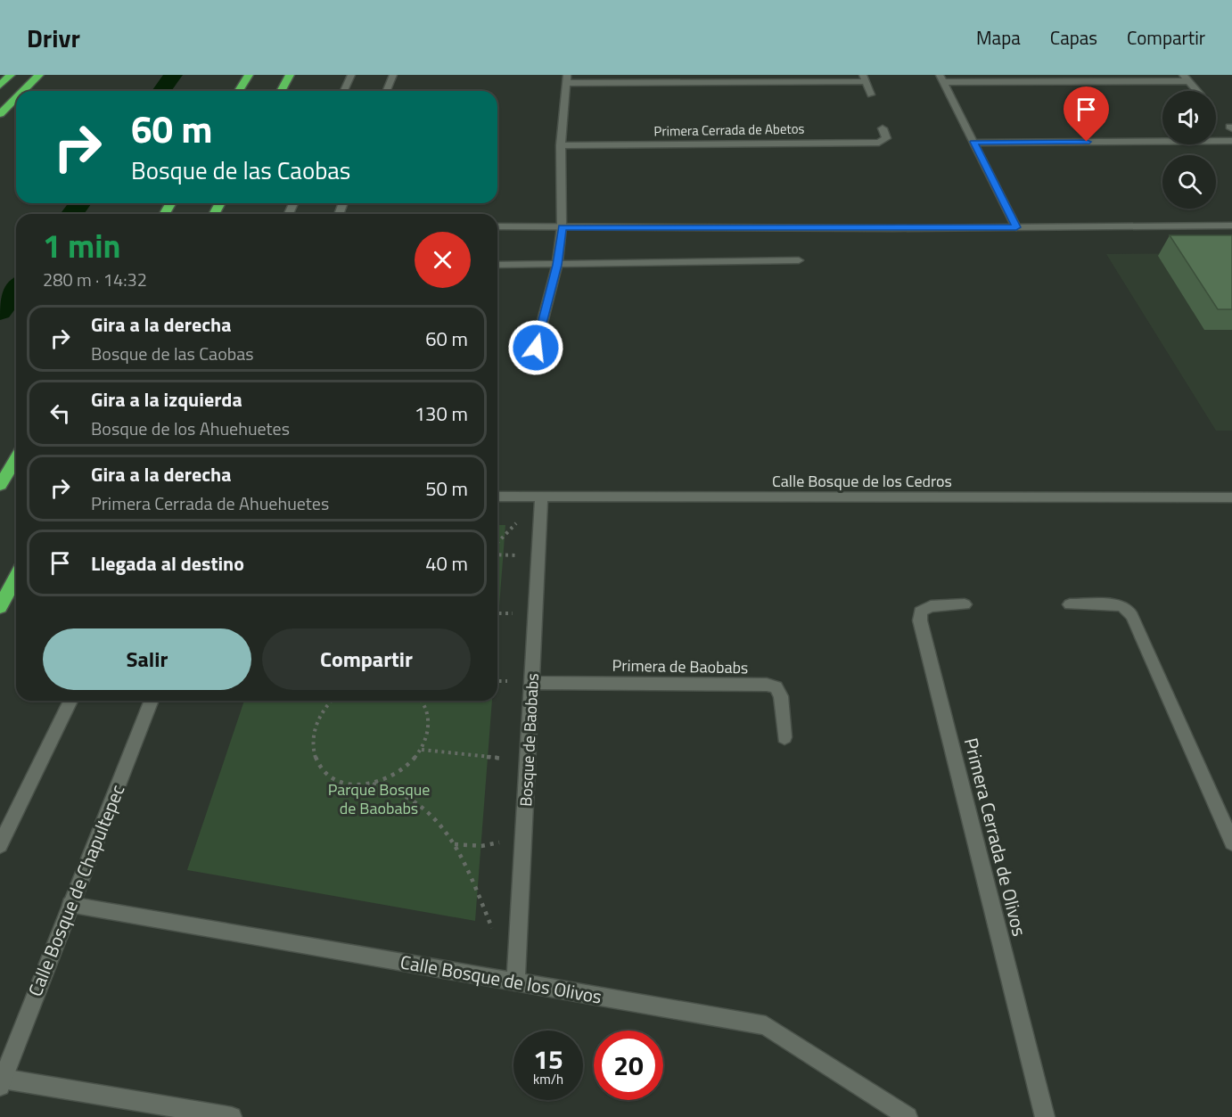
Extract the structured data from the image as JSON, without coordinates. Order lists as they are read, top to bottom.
{
  "streets": {
    "street": [
      "Primera Cerrada de Abetos",
      "Calle Bosque de los Cedros",
      "Primera de Baobabs",
      "Bosque de Baobabs",
      "Primera Cerrada de Olivos",
      "Calle Bosque de Chapultepec",
      "Calle Bosque de los Olivos"
    ]
  },
  "crossings": [
    ["Calle Bosque de los Cedros", "Bosque de Baobabs"],
    ["Primera de Baobabs", "Bosque de Baobabs"],
    ["Bosque de Baobabs", "Calle Bosque de los Olivos"],
    ["Calle Bosque de Chapultepec", "Calle Bosque de los Olivos"]
  ],
  "parks": ["Parque Bosque de Baobabs"],
  "page": {
    "header": "Drivr",
    "nav": ["Mapa", "Capas", "Compartir"],
    "turn": ["60 m", "Bosque de las Caobas"],
    "heading": ["1 min", "280 m · 14:32"],
    "list": [
      {
        "name": "Gira a la derecha",
        "note": "Bosque de las Caobas",
        "value": "60 m"
      },
      {
        "name": "Gira a la izquierda",
        "note": "Bosque de los Ahuehuetes",
        "value": "130 m"
      },
      {
        "name": "Gira a la derecha",
        "note": "Primera Cerrada de Ahuehuetes",
        "value": "50 m"
      },
      {
        "name": "Llegada al destino",
        "value": "40 m"
      }
    ],
    "buttons": ["Salir", "Compartir"],
    "speed": "15 km/h",
    "limit": "20"
  }
}
